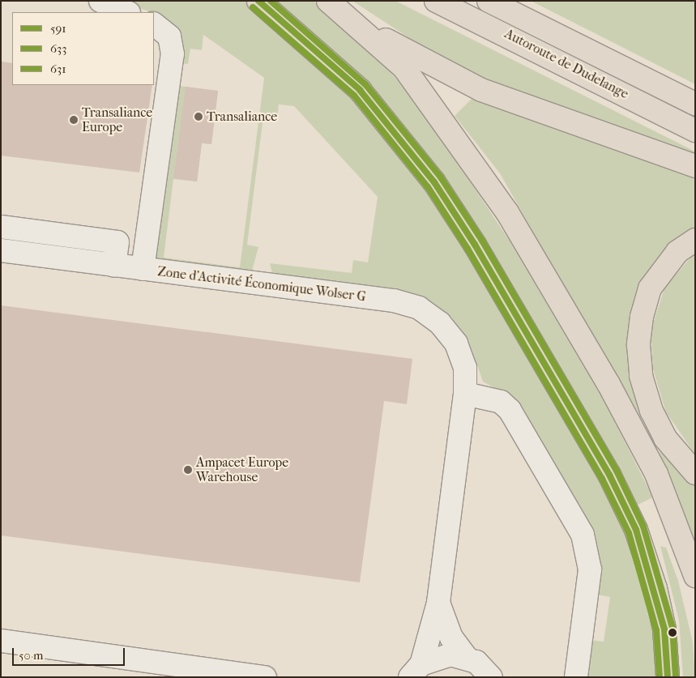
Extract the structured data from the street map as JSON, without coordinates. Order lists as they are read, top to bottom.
{
  "streets": {
    "main road": ["Autoroute de Dudelange"],
    "lane": ["Zone d'Activité Économique Wolser G"]
  },
  "places": ["Transaliance", "Transaliance Europe", "Ampacet Europe Warehouse"],
  "lines": ["transit line 591", "transit line 631", "transit line 633"],
  "legend": ["591", "633", "631"],
  "scale_bar": "50 m"
}
